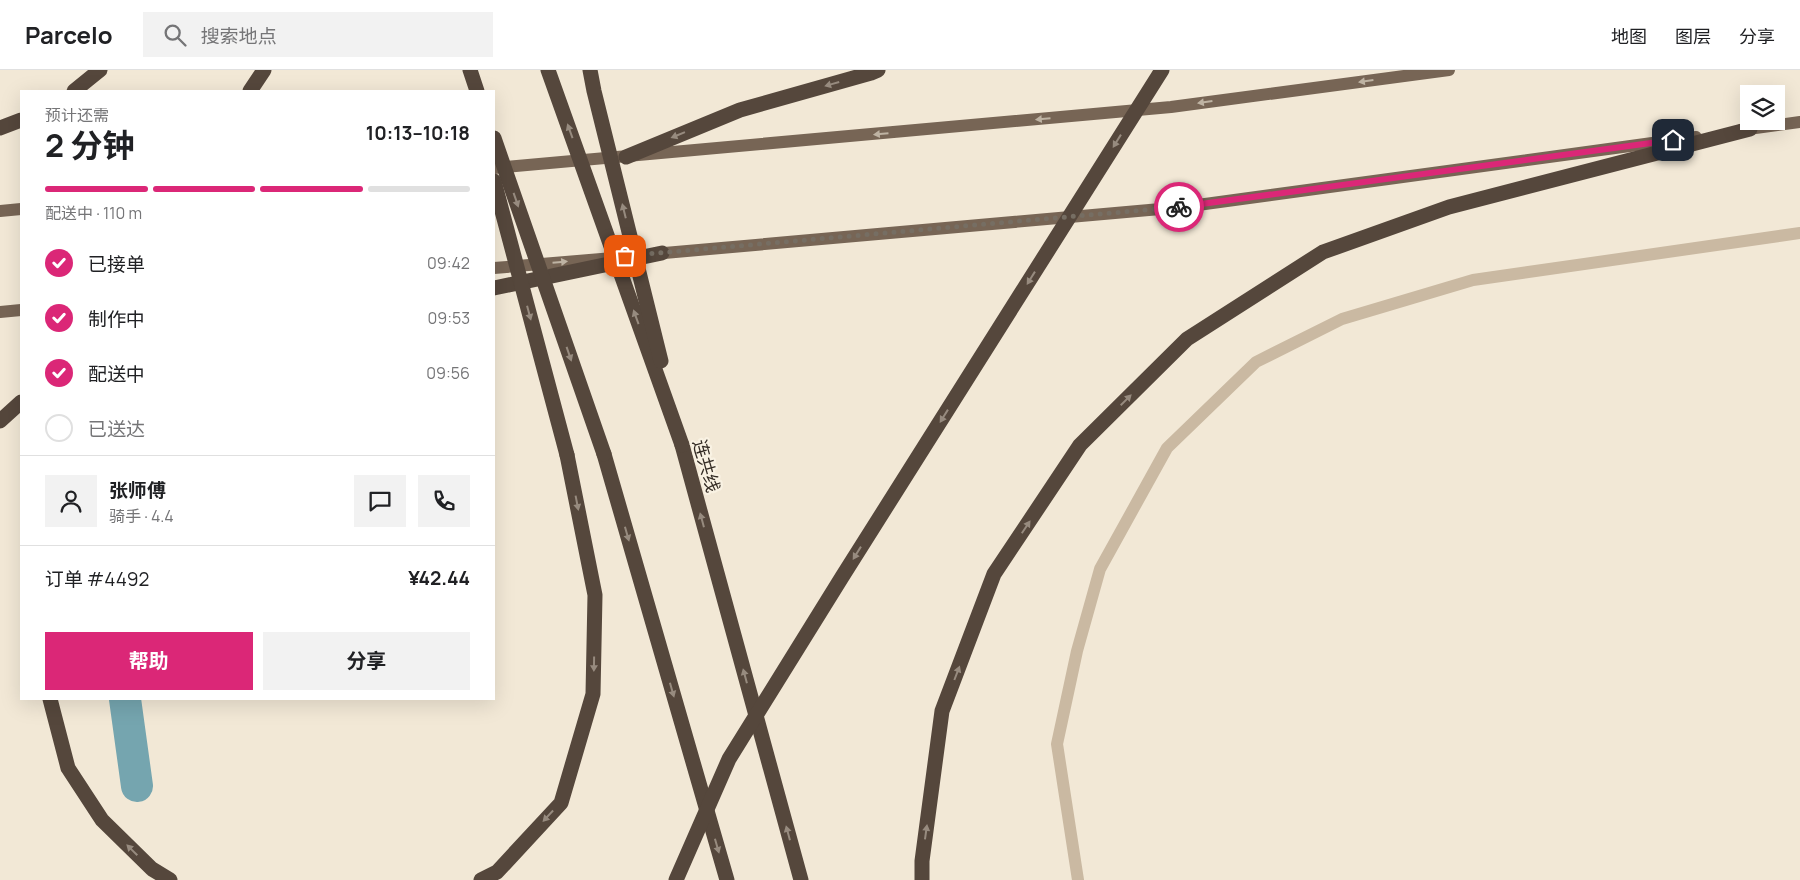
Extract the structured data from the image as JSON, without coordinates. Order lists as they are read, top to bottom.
{
  "streets": {
    "highway": ["连共线"]
  },
  "page": {
    "header": "Parcelo",
    "search": "搜索地点",
    "nav": ["地图", "图层", "分享"],
    "heading": ["2 分钟", "预计还需", "10:13–10:18"],
    "panel": [
      "张师傅",
      "骑手 · 4.4",
      "订单 #4492",
      "¥42.44"
    ],
    "bar": "配送中 · 110 m",
    "list": [
      ["已接单", "09:42"],
      ["制作中", "09:53"],
      ["配送中", "09:56"],
      "已送达"
    ],
    "buttons": ["帮助", "分享"]
  }
}
